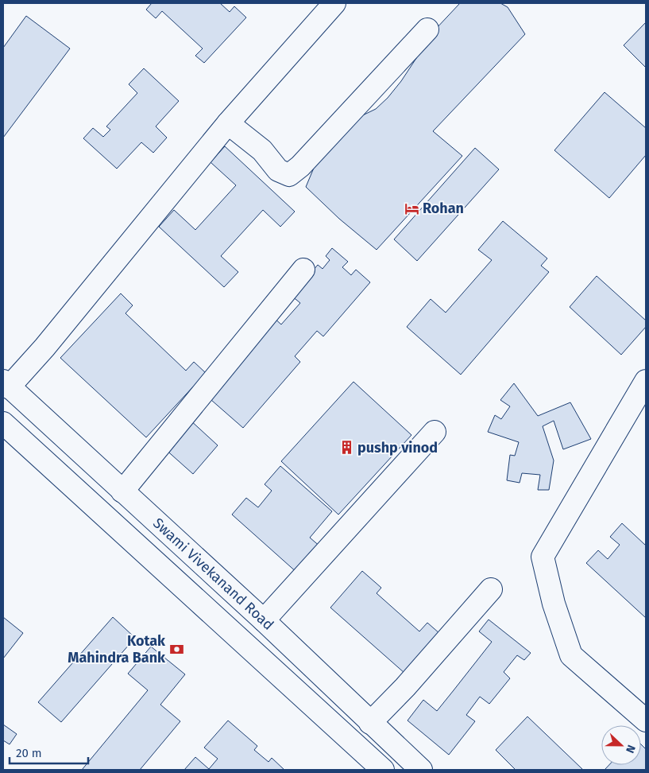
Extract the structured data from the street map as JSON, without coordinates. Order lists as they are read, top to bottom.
{
  "streets": {
    "street": ["Swami Vivekanand Road"]
  },
  "places": {
    "hotel": ["Rohan"],
    "building": ["pushp vinod"],
    "bank": ["Kotak Mahindra Bank"]
  },
  "scale_bar": "20 m",
  "north": "right"
}
